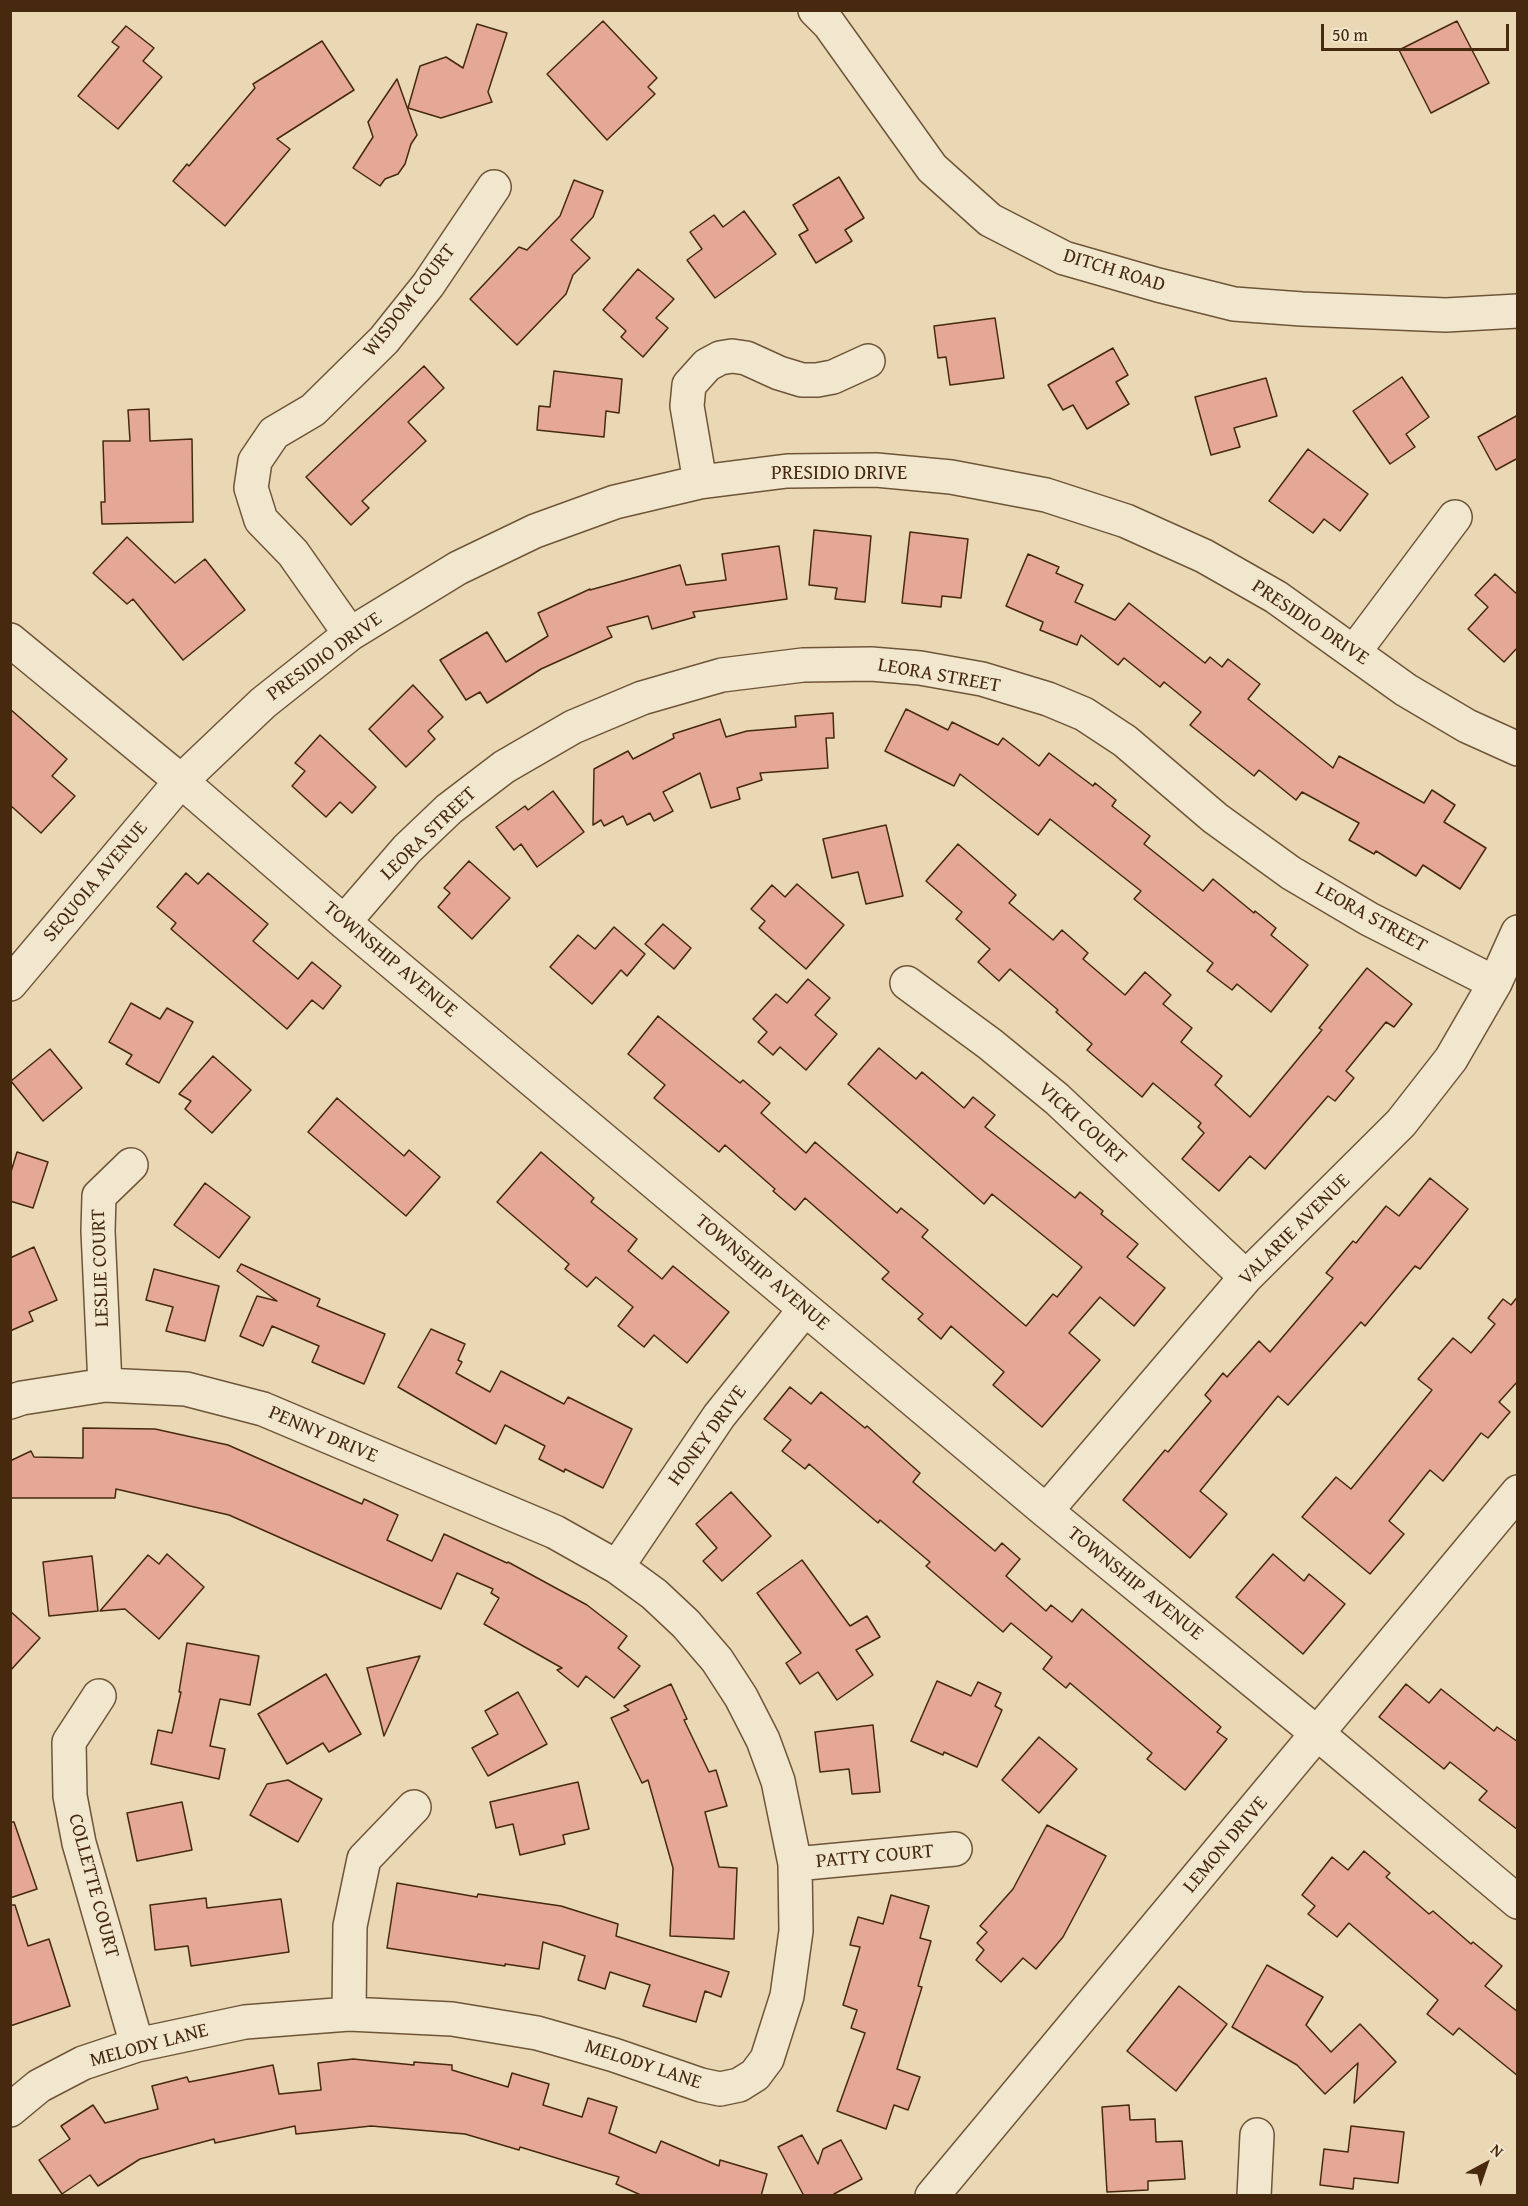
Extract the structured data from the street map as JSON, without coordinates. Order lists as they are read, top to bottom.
{
  "streets": {
    "street": [
      "DITCH ROAD",
      "WISDOM COURT",
      "PRESIDIO DRIVE",
      "LEORA STREET",
      "SEQUOIA AVENUE",
      "TOWNSHIP AVENUE",
      "VICKI COURT",
      "VALARIE AVENUE",
      "LESLIE COURT",
      "PENNY DRIVE",
      "HONEY DRIVE",
      "LEMON DRIVE",
      "PATTY COURT",
      "COLLETTE COURT",
      "MELODY LANE"
    ]
  },
  "crossings": [
    ["WISDOM COURT", "PRESIDIO DRIVE"],
    ["PRESIDIO DRIVE", "SEQUOIA AVENUE"],
    ["PRESIDIO DRIVE", "TOWNSHIP AVENUE"],
    ["LEORA STREET", "TOWNSHIP AVENUE"],
    ["LEORA STREET", "VALARIE AVENUE"],
    ["SEQUOIA AVENUE", "TOWNSHIP AVENUE"],
    ["TOWNSHIP AVENUE", "VALARIE AVENUE"],
    ["TOWNSHIP AVENUE", "HONEY DRIVE"],
    ["TOWNSHIP AVENUE", "LEMON DRIVE"],
    ["VICKI COURT", "VALARIE AVENUE"],
    ["LESLIE COURT", "PENNY DRIVE"],
    ["PENNY DRIVE", "HONEY DRIVE"],
    ["PENNY DRIVE", "MELODY LANE"],
    ["HONEY DRIVE", "MELODY LANE"],
    ["PATTY COURT", "MELODY LANE"],
    ["COLLETTE COURT", "MELODY LANE"]
  ],
  "scale_bar": "50 m",
  "north": "top right"
}
